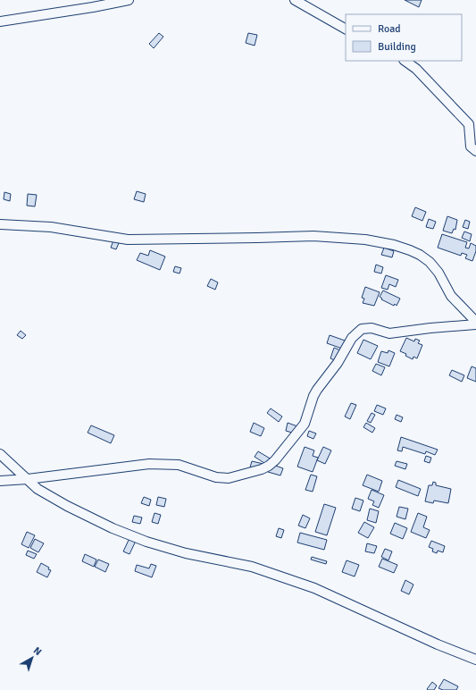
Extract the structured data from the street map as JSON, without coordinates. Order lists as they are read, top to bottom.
{
  "legend": ["Road", "Building"],
  "north": "top right"
}
